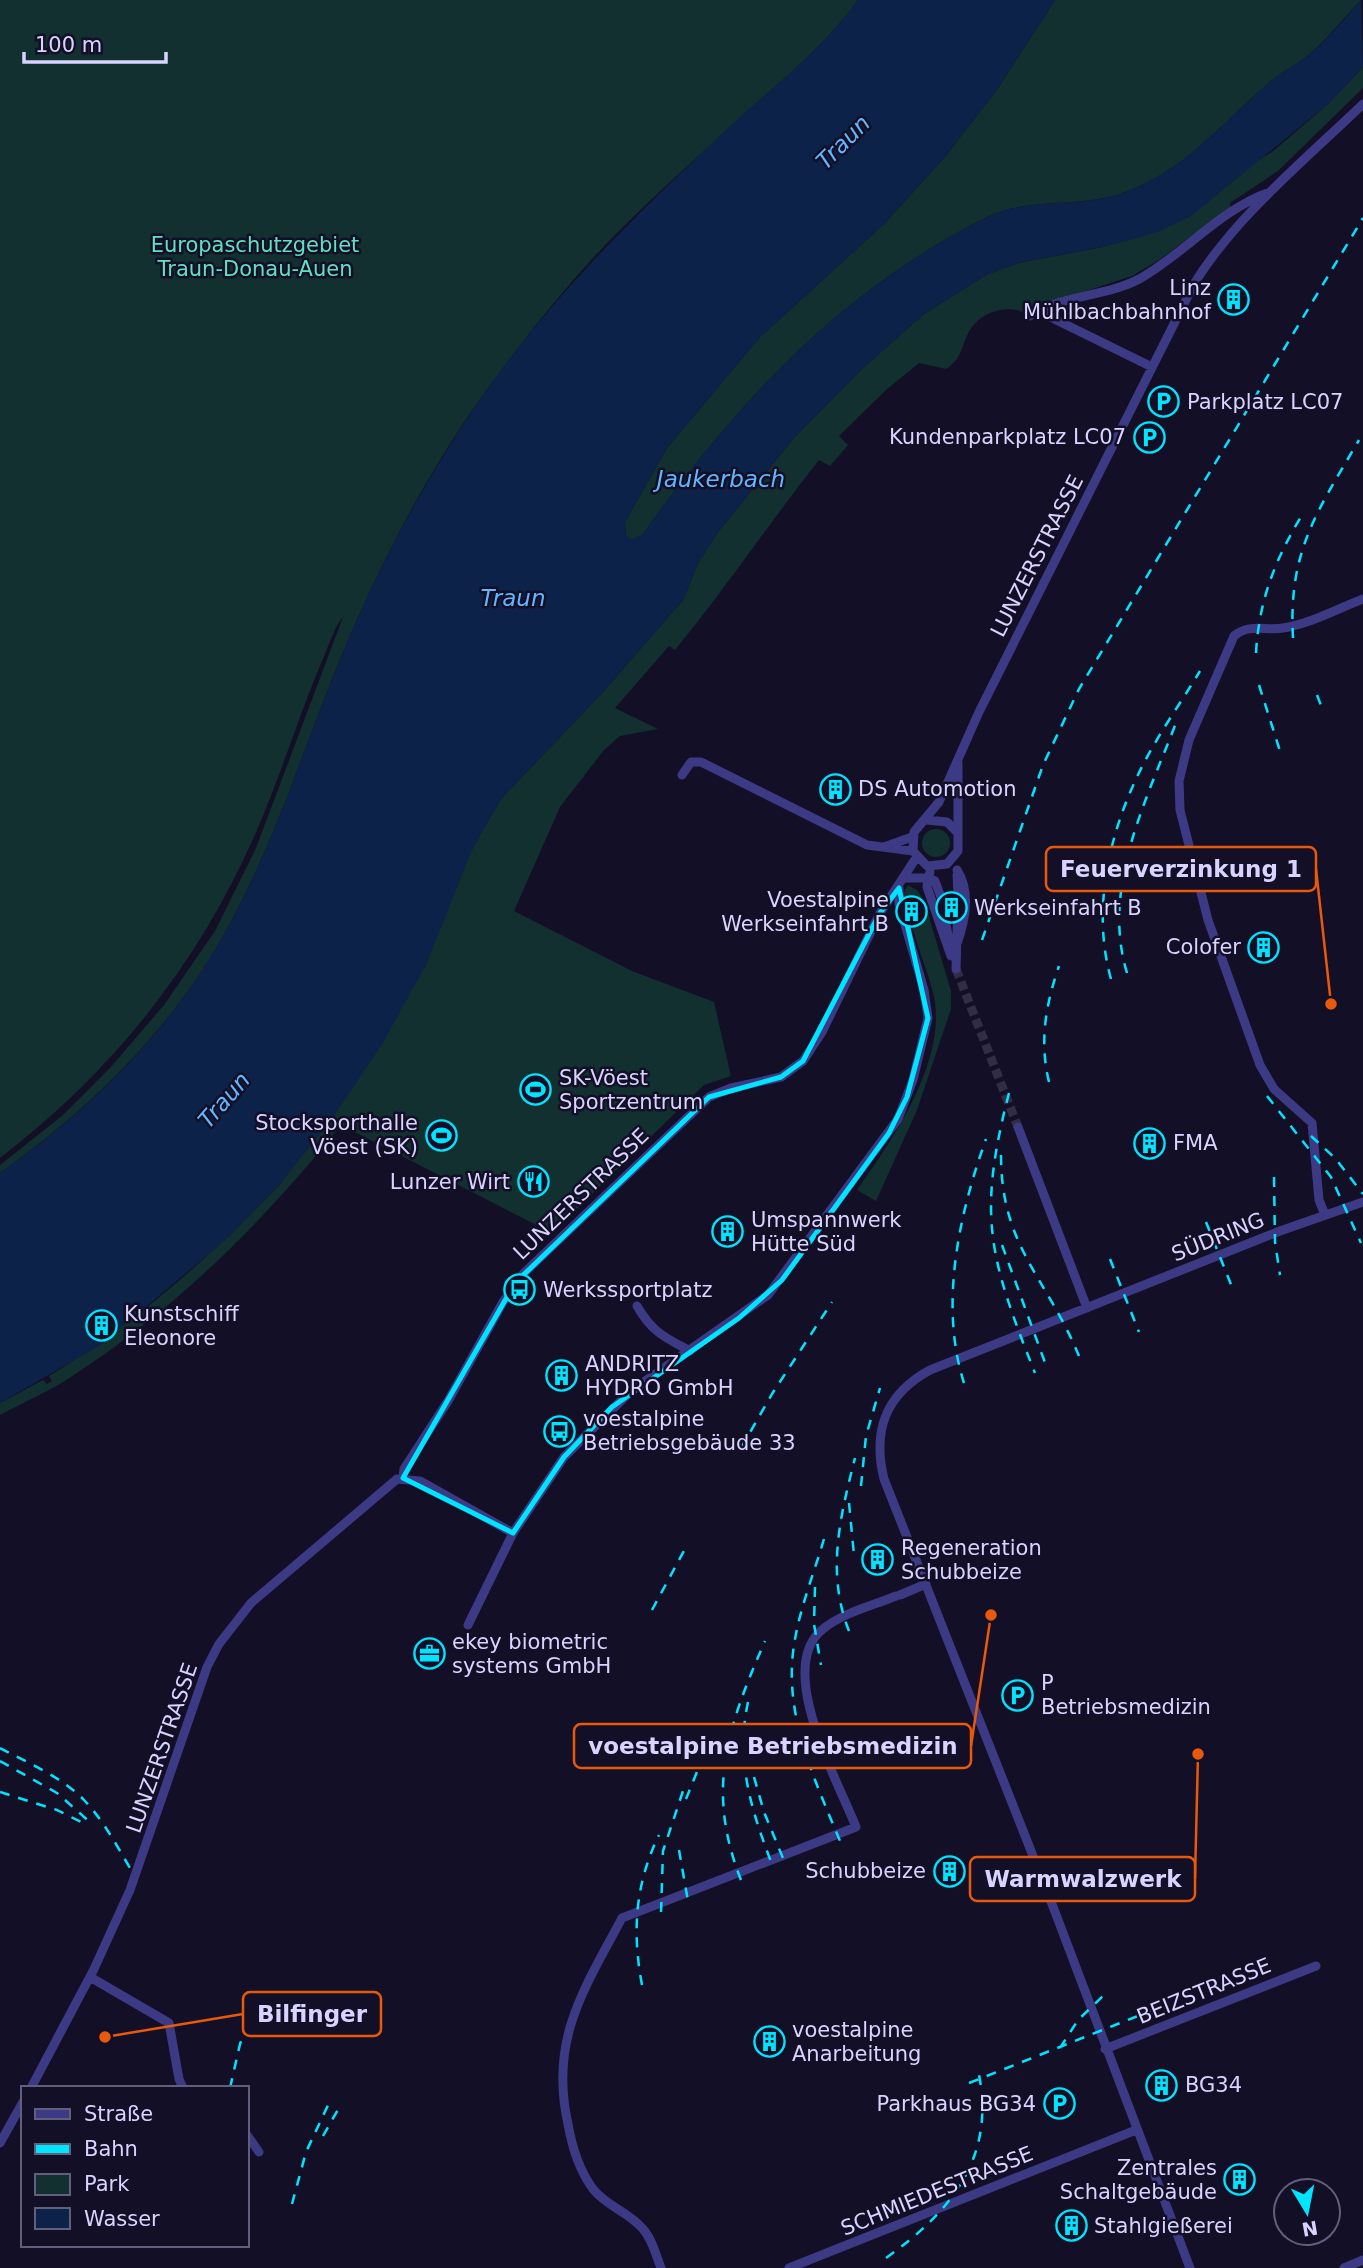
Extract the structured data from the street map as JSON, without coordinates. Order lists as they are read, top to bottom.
{
  "streets": {
    "street": [
      "LUNZERSTRASSE",
      "SÜDRING",
      "BEIZSTRASSE",
      "SCHMIEDESTRASSE"
    ]
  },
  "crossings": [
    ["SÜDRING", "BEIZSTRASSE"],
    ["SÜDRING", "SCHMIEDESTRASSE"]
  ],
  "water": ["Traun", "Jaukerbach"],
  "parks": ["Europaschutzgebiet Traun-Donau-Auen"],
  "places": {
    "building": [
      "Linz Mühlbachbahnhof",
      "DS Automotion",
      "Werkseinfahrt B",
      "Voestalpine Werkseinfahrt B",
      "Colofer",
      "FMA",
      "Umspannwerk Hütte Süd",
      "Kunstschiff Eleonore",
      "ANDRITZ HYDRO GmbH",
      "Regeneration Schubbeize",
      "Schubbeize",
      "voestalpine Anarbeitung",
      "BG34",
      "Zentrales Schaltgebäude",
      "Stahlgießerei"
    ],
    "parking": [
      "Parkplatz LC07",
      "Kundenparkplatz LC07",
      "P Betriebsmedizin",
      "Parkhaus BG34"
    ],
    "other": [
      "Feuerverzinkung 1",
      "voestalpine Betriebsmedizin",
      "Warmwalzwerk",
      "Bilfinger"
    ],
    "sports": ["SK-Vöest Sportzentrum", "Stocksporthalle Vöest (SK)"],
    "restaurant": ["Lunzer Wirt"],
    "bus stop": ["Werkssportplatz", "voestalpine Betriebsgebäude 33"],
    "office": ["ekey biometric systems GmbH"]
  },
  "legend": [
    "Straße",
    "Bahn",
    "Park",
    "Wasser"
  ],
  "scale_bar": "100 m",
  "north": "bottom"
}
